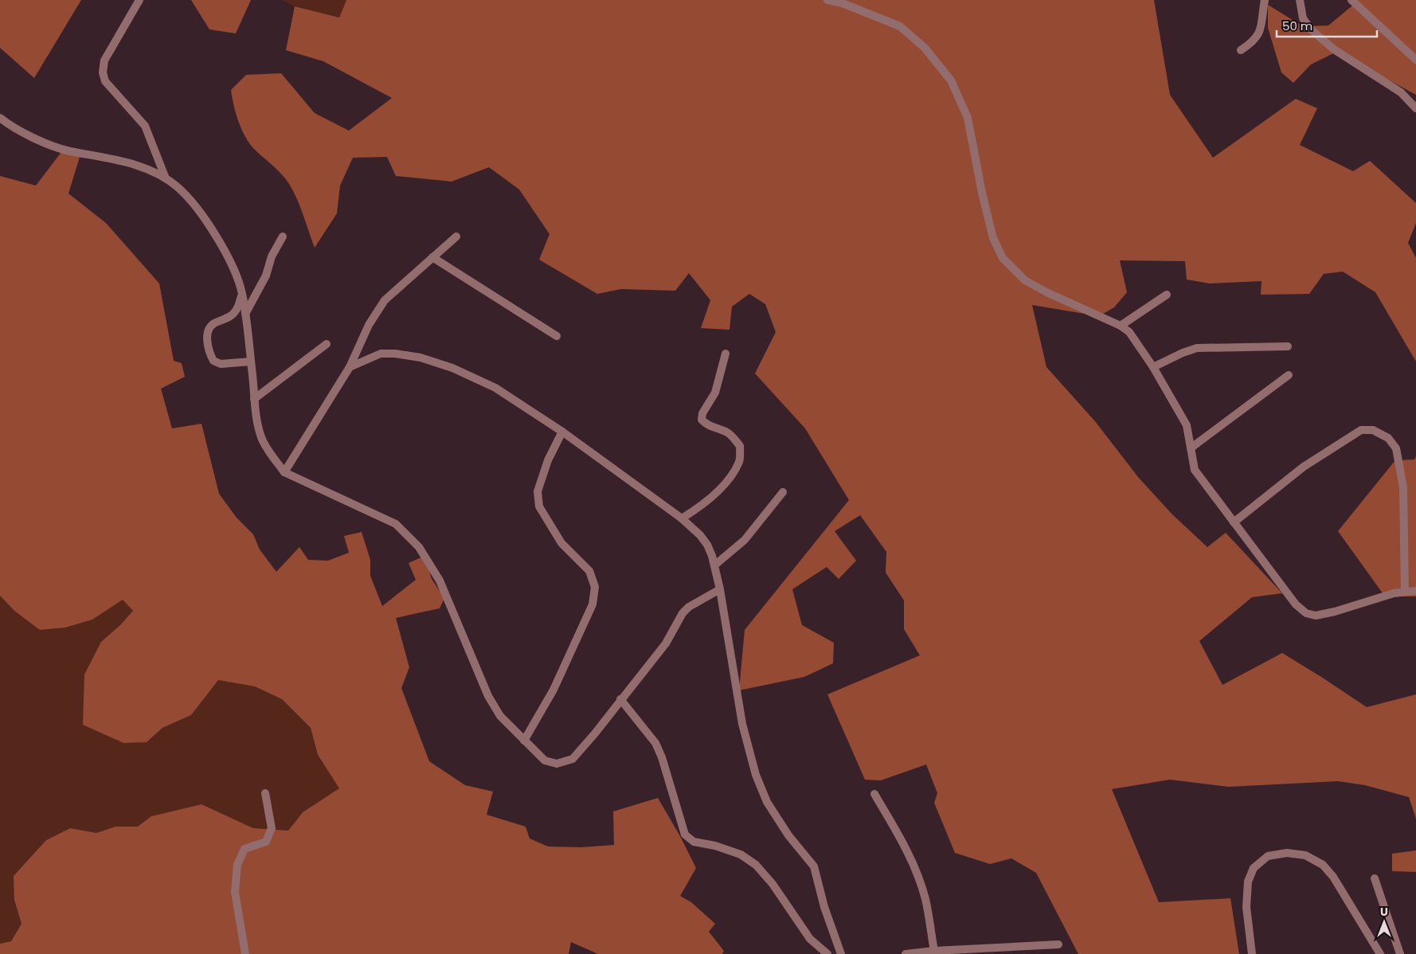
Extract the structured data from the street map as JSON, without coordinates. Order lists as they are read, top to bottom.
{
  "scale_bar": "50 m",
  "north": "top"
}
